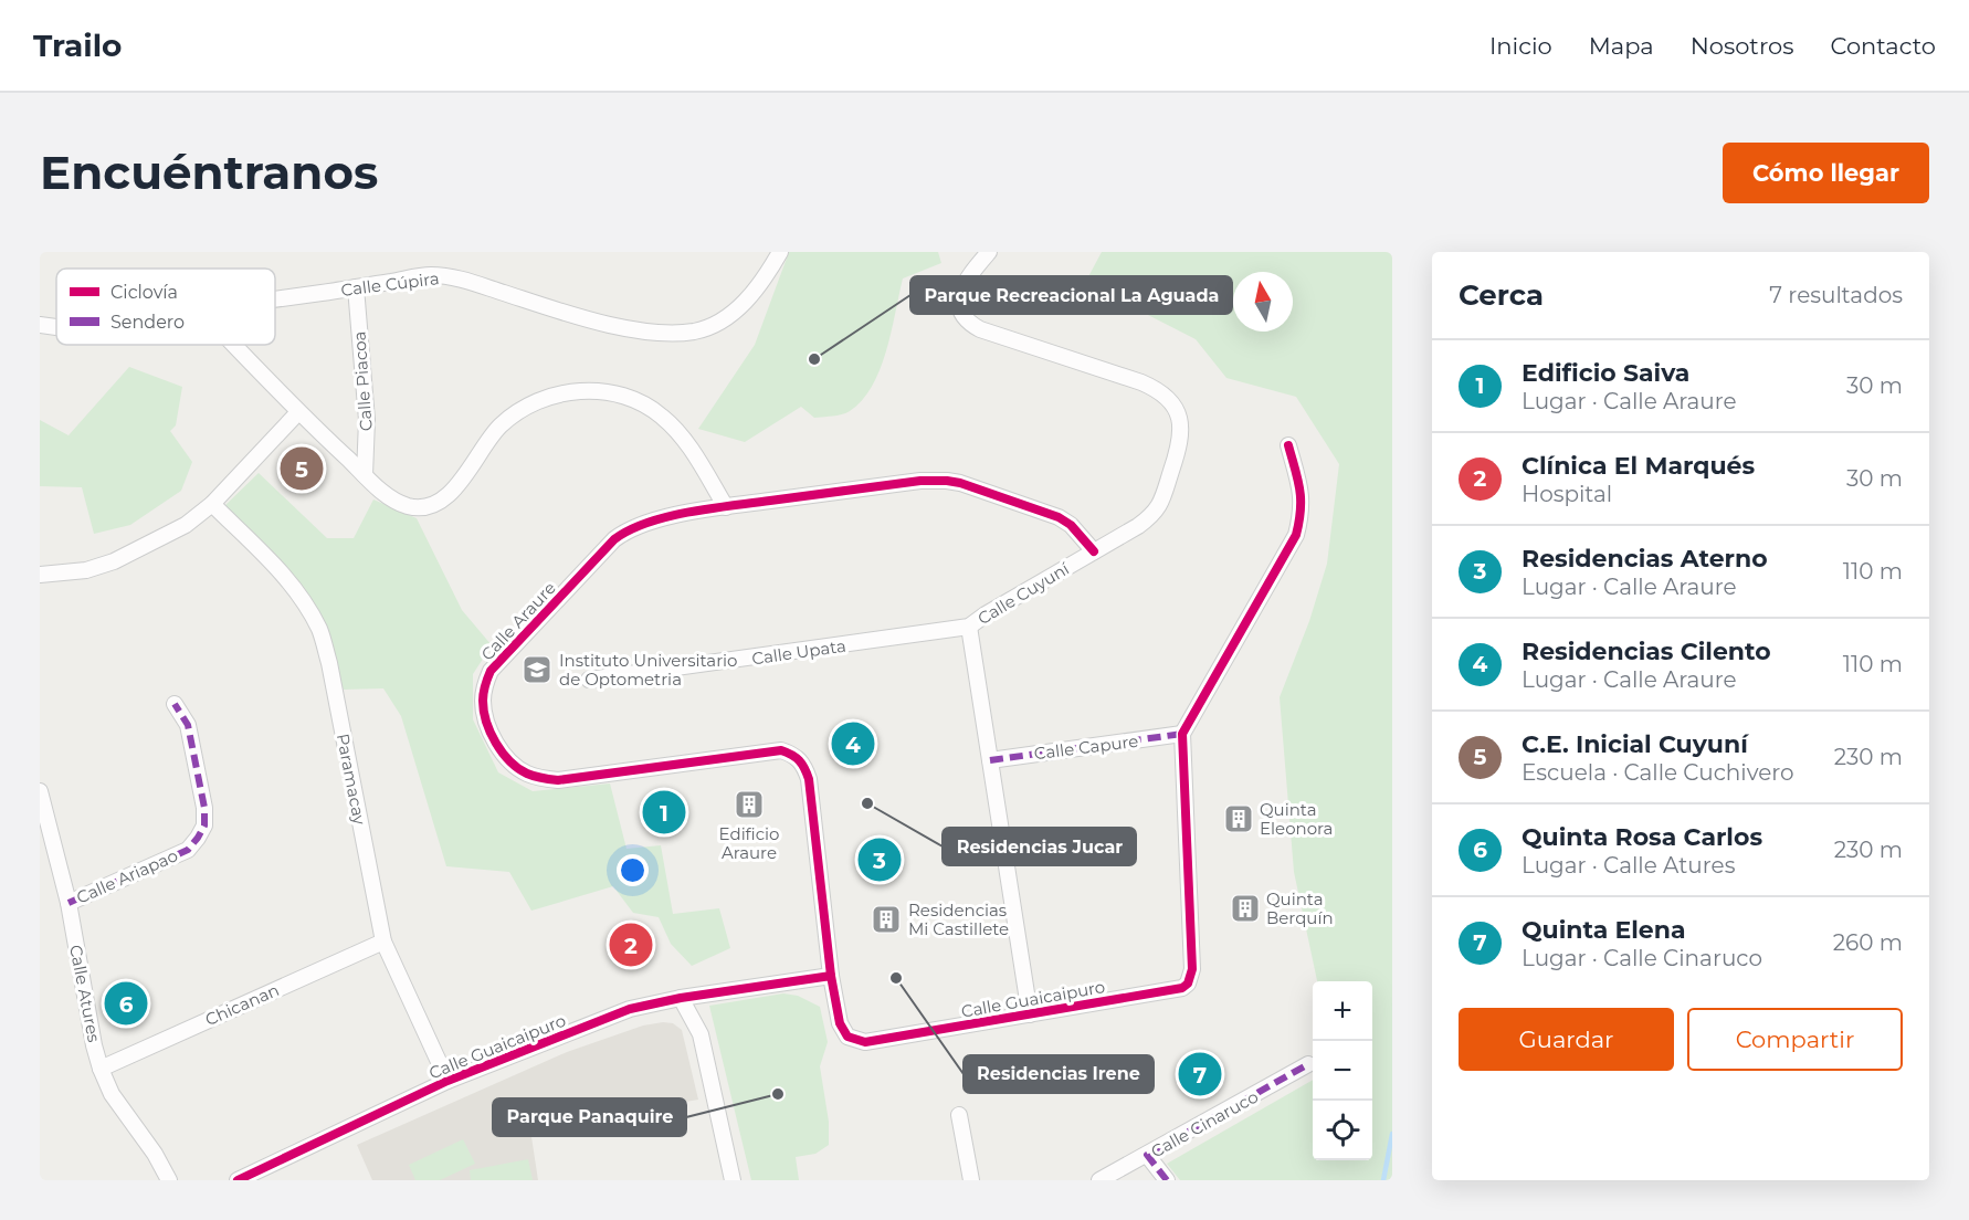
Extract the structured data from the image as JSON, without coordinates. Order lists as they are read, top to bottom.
{
  "streets": {
    "street": [
      "Calle Cúpira",
      "Calle Piacoa",
      "Calle Cuyuní",
      "Calle Araure",
      "Calle Upata",
      "Calle Capure",
      "Paramacay",
      "Calle Ariapao",
      "Calle Atures",
      "Calle Guaicaipuro",
      "Chicanan",
      "Calle Cinaruco"
    ]
  },
  "crossings": [
    ["Calle Cúpira", "Calle Piacoa"],
    ["Calle Cuyuní", "Calle Araure"],
    ["Calle Cuyuní", "Calle Upata"],
    ["Calle Cuyuní", "Calle Capure"],
    ["Calle Cuyuní", "Calle Guaicaipuro"],
    ["Calle Araure", "Calle Guaicaipuro"],
    ["Calle Capure", "Calle Guaicaipuro"],
    ["Paramacay", "Calle Guaicaipuro"],
    ["Paramacay", "Chicanan"],
    ["Calle Ariapao", "Calle Atures"],
    ["Calle Atures", "Chicanan"]
  ],
  "places": {
    "other": [
      "Parque Recreacional La Aguada",
      "Residencias Jucar",
      "Residencias Irene",
      "Parque Panaquire"
    ],
    "school or university": ["Instituto Universitario de Optometria"],
    "building": [
      "Edificio Araure",
      "Quinta Eleonora",
      "Quinta Berquín",
      "Residencias Mi Castillete"
    ]
  },
  "legend": ["Ciclovía", "Sendero"],
  "north": "top",
  "page": {
    "header": "Trailo",
    "nav": [
      "Inicio",
      "Mapa",
      "Nosotros",
      "Contacto"
    ],
    "buttons": [
      "Cómo llegar",
      ["Guardar", "Compartir"]
    ],
    "title": "Encuéntranos",
    "heading": ["Cerca", "7 resultados"],
    "list": [
      {
        "mark": "1",
        "name": "Edificio Saiva",
        "note": "Lugar · Calle Araure",
        "value": "30 m"
      },
      {
        "mark": "2",
        "name": "Clínica El Marqués",
        "note": "Hospital",
        "value": "30 m"
      },
      {
        "mark": "3",
        "name": "Residencias Aterno",
        "note": "Lugar · Calle Araure",
        "value": "110 m"
      },
      {
        "mark": "4",
        "name": "Residencias Cilento",
        "note": "Lugar · Calle Araure",
        "value": "110 m"
      },
      {
        "mark": "5",
        "name": "C.E. Inicial Cuyuní",
        "note": "Escuela · Calle Cuchivero",
        "value": "230 m"
      },
      {
        "mark": "6",
        "name": "Quinta Rosa Carlos",
        "note": "Lugar · Calle Atures",
        "value": "230 m"
      },
      {
        "mark": "7",
        "name": "Quinta Elena",
        "note": "Lugar · Calle Cinaruco",
        "value": "260 m"
      }
    ],
    "pins": [
      "5",
      "4",
      "1",
      "3",
      "2",
      "6",
      "7"
    ],
    "map_buttons": ["+", "−"]
  }
}
